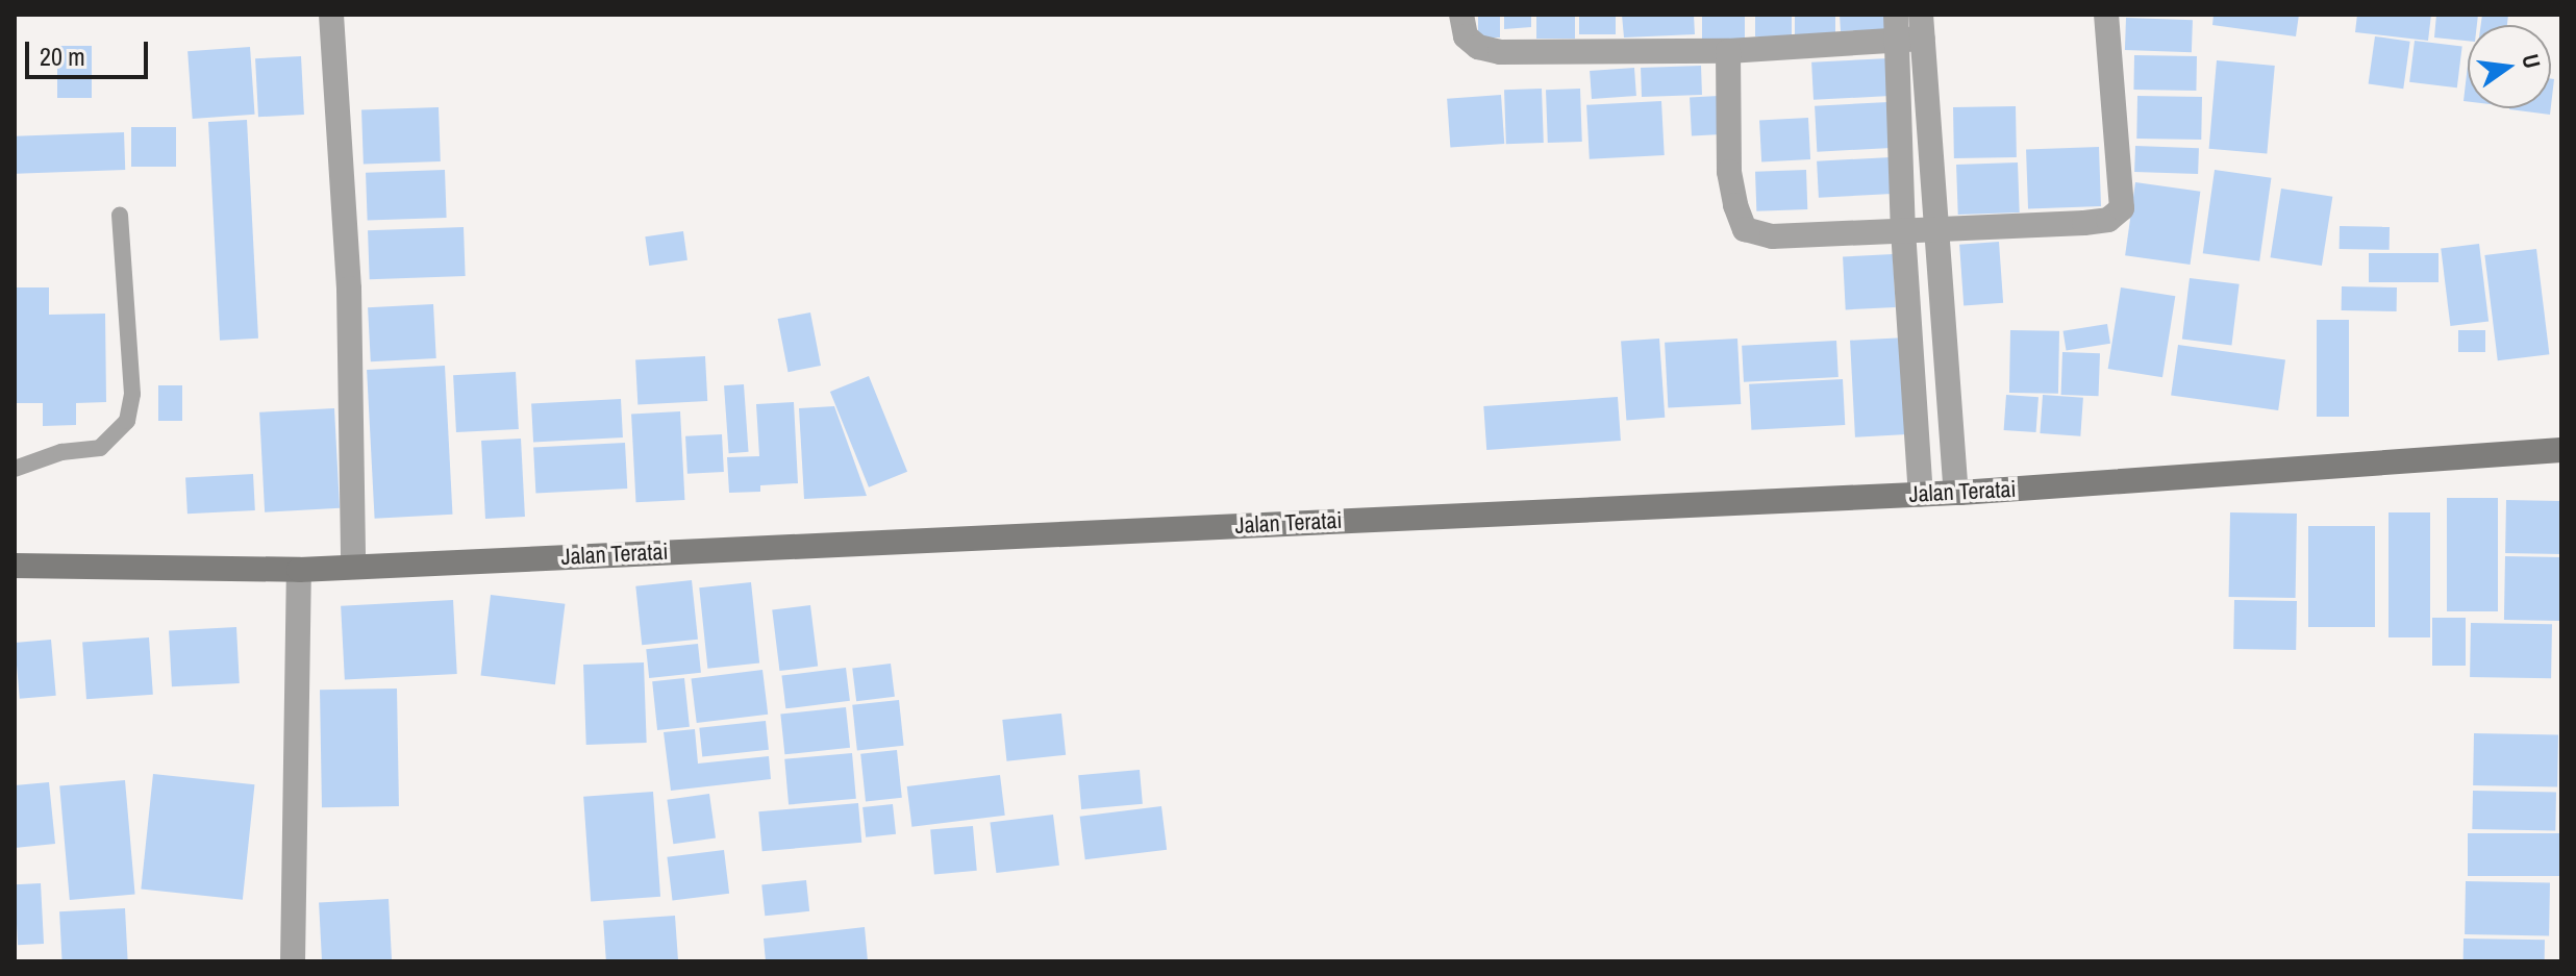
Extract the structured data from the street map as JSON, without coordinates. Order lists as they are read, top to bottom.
{
  "streets": {
    "street": ["Jalan Teratai"]
  },
  "scale_bar": "20 m",
  "north": "right"
}
